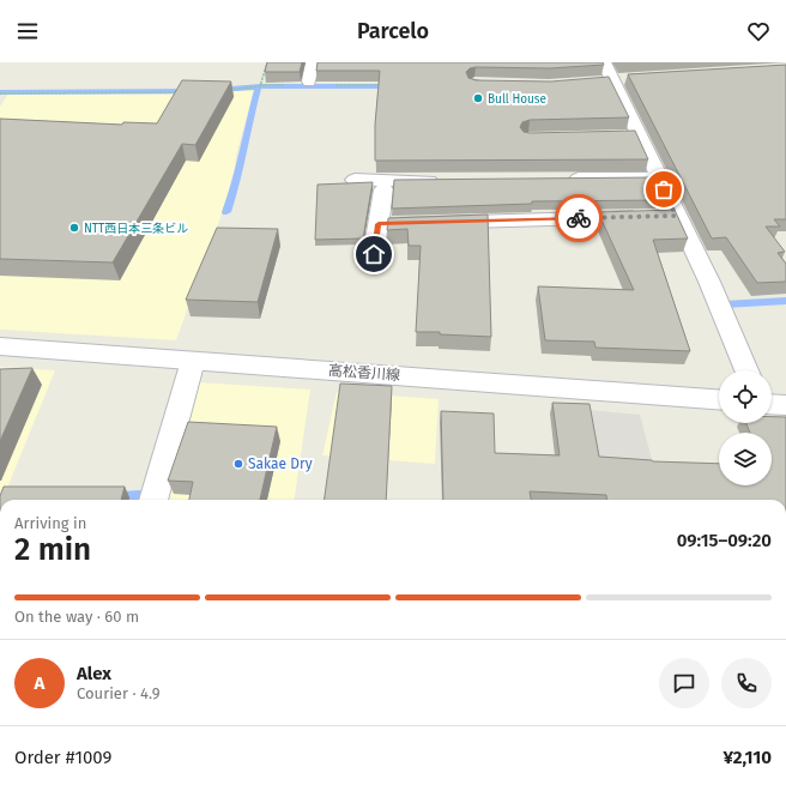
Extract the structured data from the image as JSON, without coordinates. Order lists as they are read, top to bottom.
{
  "streets": {
    "street": ["高松香川線"]
  },
  "places": ["Bull House", "NTT西日本三条ビル", "Sakae Dry"],
  "page": {
    "header": "Parcelo",
    "heading": ["2 min", "Arriving in", "09:15–09:20"],
    "panel": [
      "Alex",
      "Courier · 4.9",
      "Order #1009",
      "¥2,110"
    ],
    "bar": "On the way · 60 m",
    "round": "A"
  }
}
